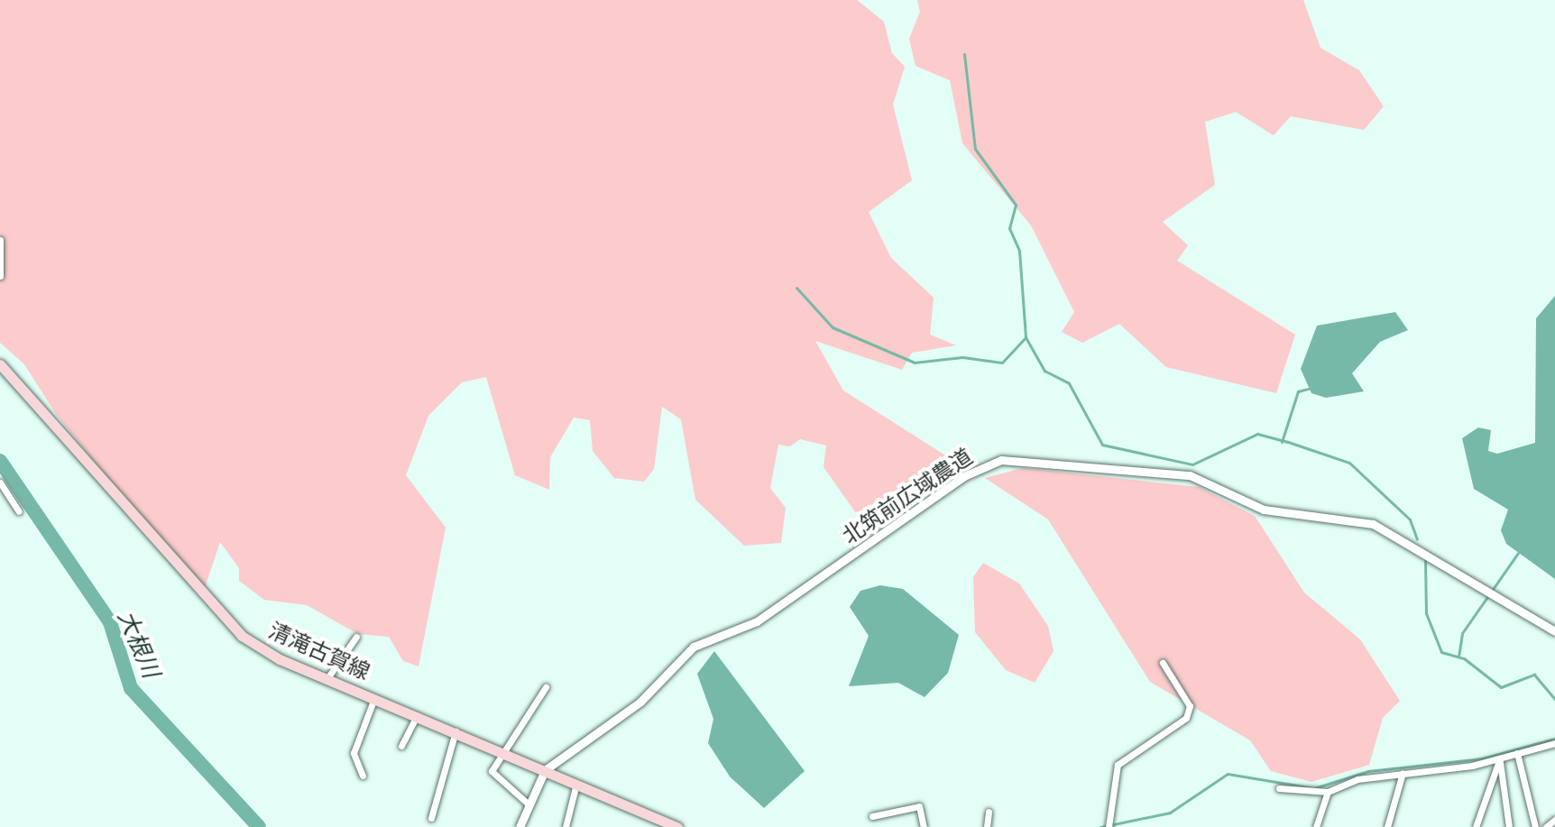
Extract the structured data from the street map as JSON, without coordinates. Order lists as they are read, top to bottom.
{
  "streets": {
    "main road": ["清滝古賀線"],
    "street": ["北筑前広域農道"]
  },
  "crossings": [
    ["北筑前広域農道", "清滝古賀線"]
  ],
  "water": ["大根川"]
}
